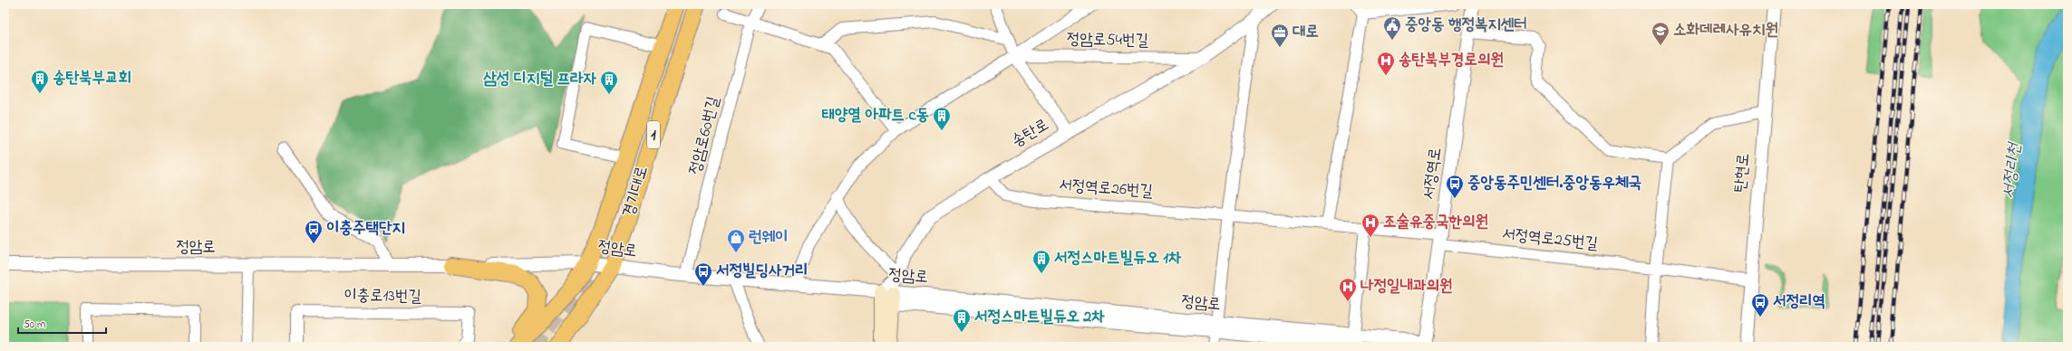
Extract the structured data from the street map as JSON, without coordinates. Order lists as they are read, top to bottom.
{
  "streets": {
    "main road": ["1", "경기대로"],
    "street": [
      "정암로54번길",
      "송탄로",
      "정암로60번길",
      "탄현로",
      "서정역로",
      "서정역로26번길",
      "서정역로25번길",
      "정암로",
      "이충로13번길"
    ]
  },
  "crossings": [
    ["정암로54번길", "송탄로"],
    ["정암로54번길", "정암로"],
    ["송탄로", "서정역로26번길"],
    ["송탄로", "정암로"],
    ["정암로60번길", "정암로"],
    ["탄현로", "서정역로25번길"],
    ["서정역로", "서정역로26번길"],
    ["서정역로", "서정역로25번길"],
    ["서정역로", "정암로"],
    ["서정역로26번길", "서정역로25번길"],
    ["경기대로", "정암로"]
  ],
  "water": ["서정리천"],
  "places": {
    "public building": ["중앙동 행정복지센터"],
    "school or university": ["소화데레사유치원"],
    "office": ["대로"],
    "hospital": ["송탄북부경로의원", "조술유중국한의원", "나정일내과의원"],
    "building": [
      "송탄북부교회",
      "삼성 디지털 프라자",
      "태양열 아파트 c동",
      "서정스마트빌듀오 1차",
      "서정스마트빌듀오 2차"
    ],
    "bus stop": [
      "중앙동주민센터.중앙동우체국",
      "이충주택단지",
      "서정빌딩사거리",
      "서정리역"
    ],
    "shop": ["런웨이"]
  },
  "scale_bar": "50 m"
}
